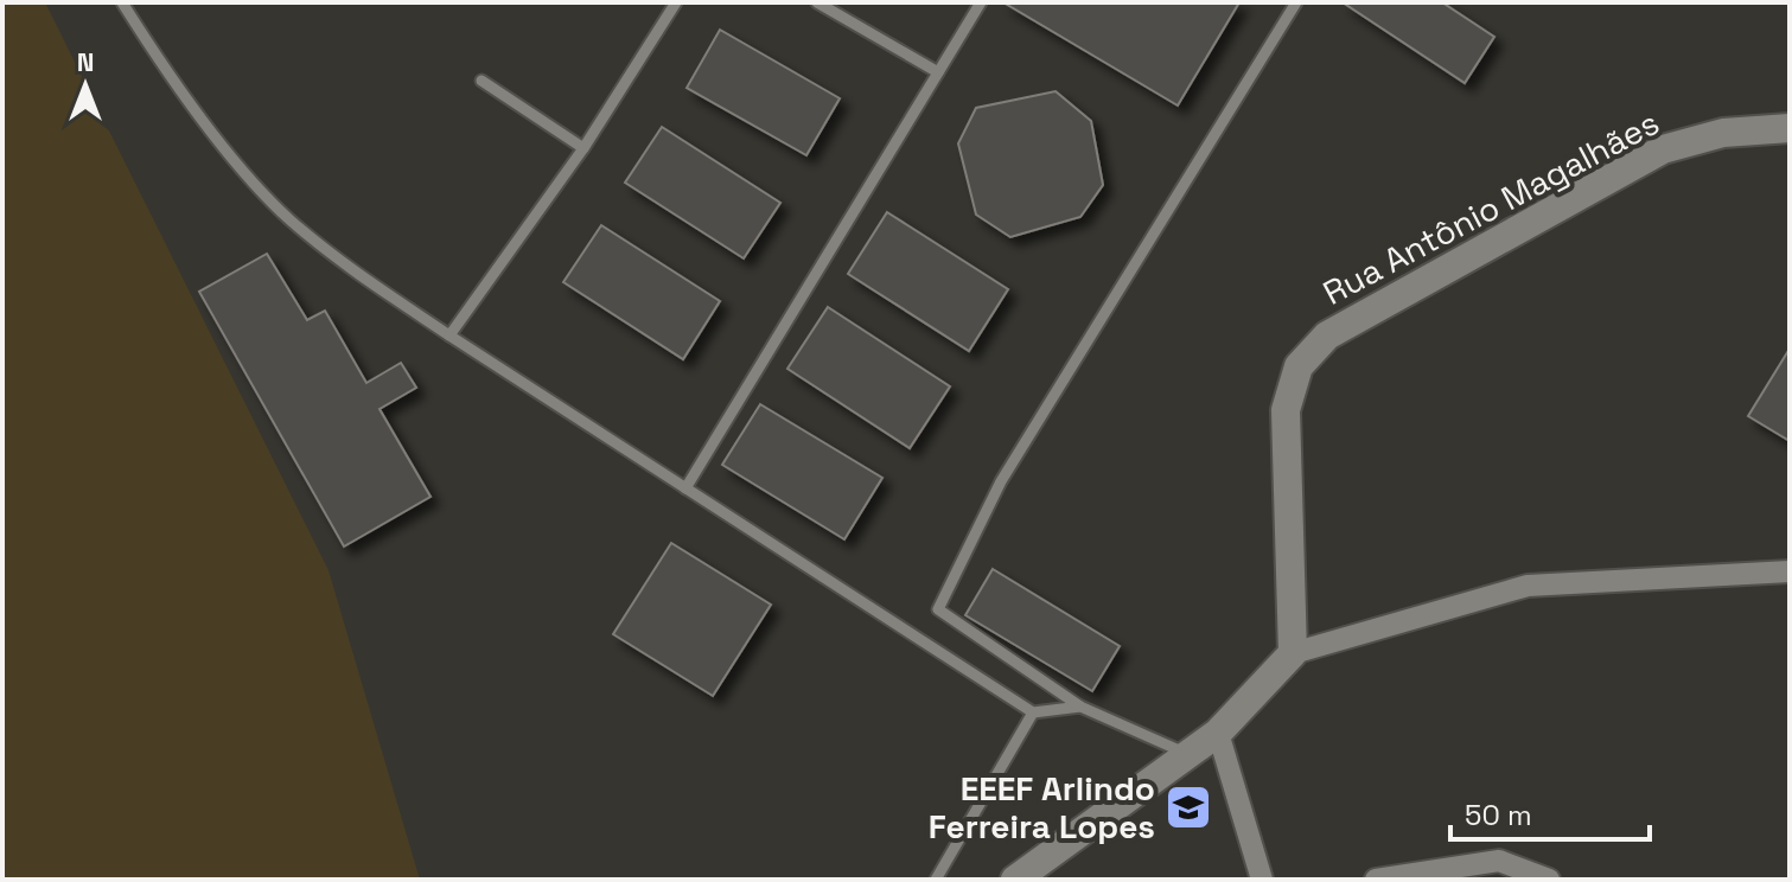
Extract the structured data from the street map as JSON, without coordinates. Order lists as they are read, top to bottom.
{
  "streets": {
    "street": ["Rua Antônio Magalhães"]
  },
  "places": {
    "school or university": ["EEEF Arlindo Ferreira Lopes"]
  },
  "scale_bar": "50 m",
  "north": "top"
}
